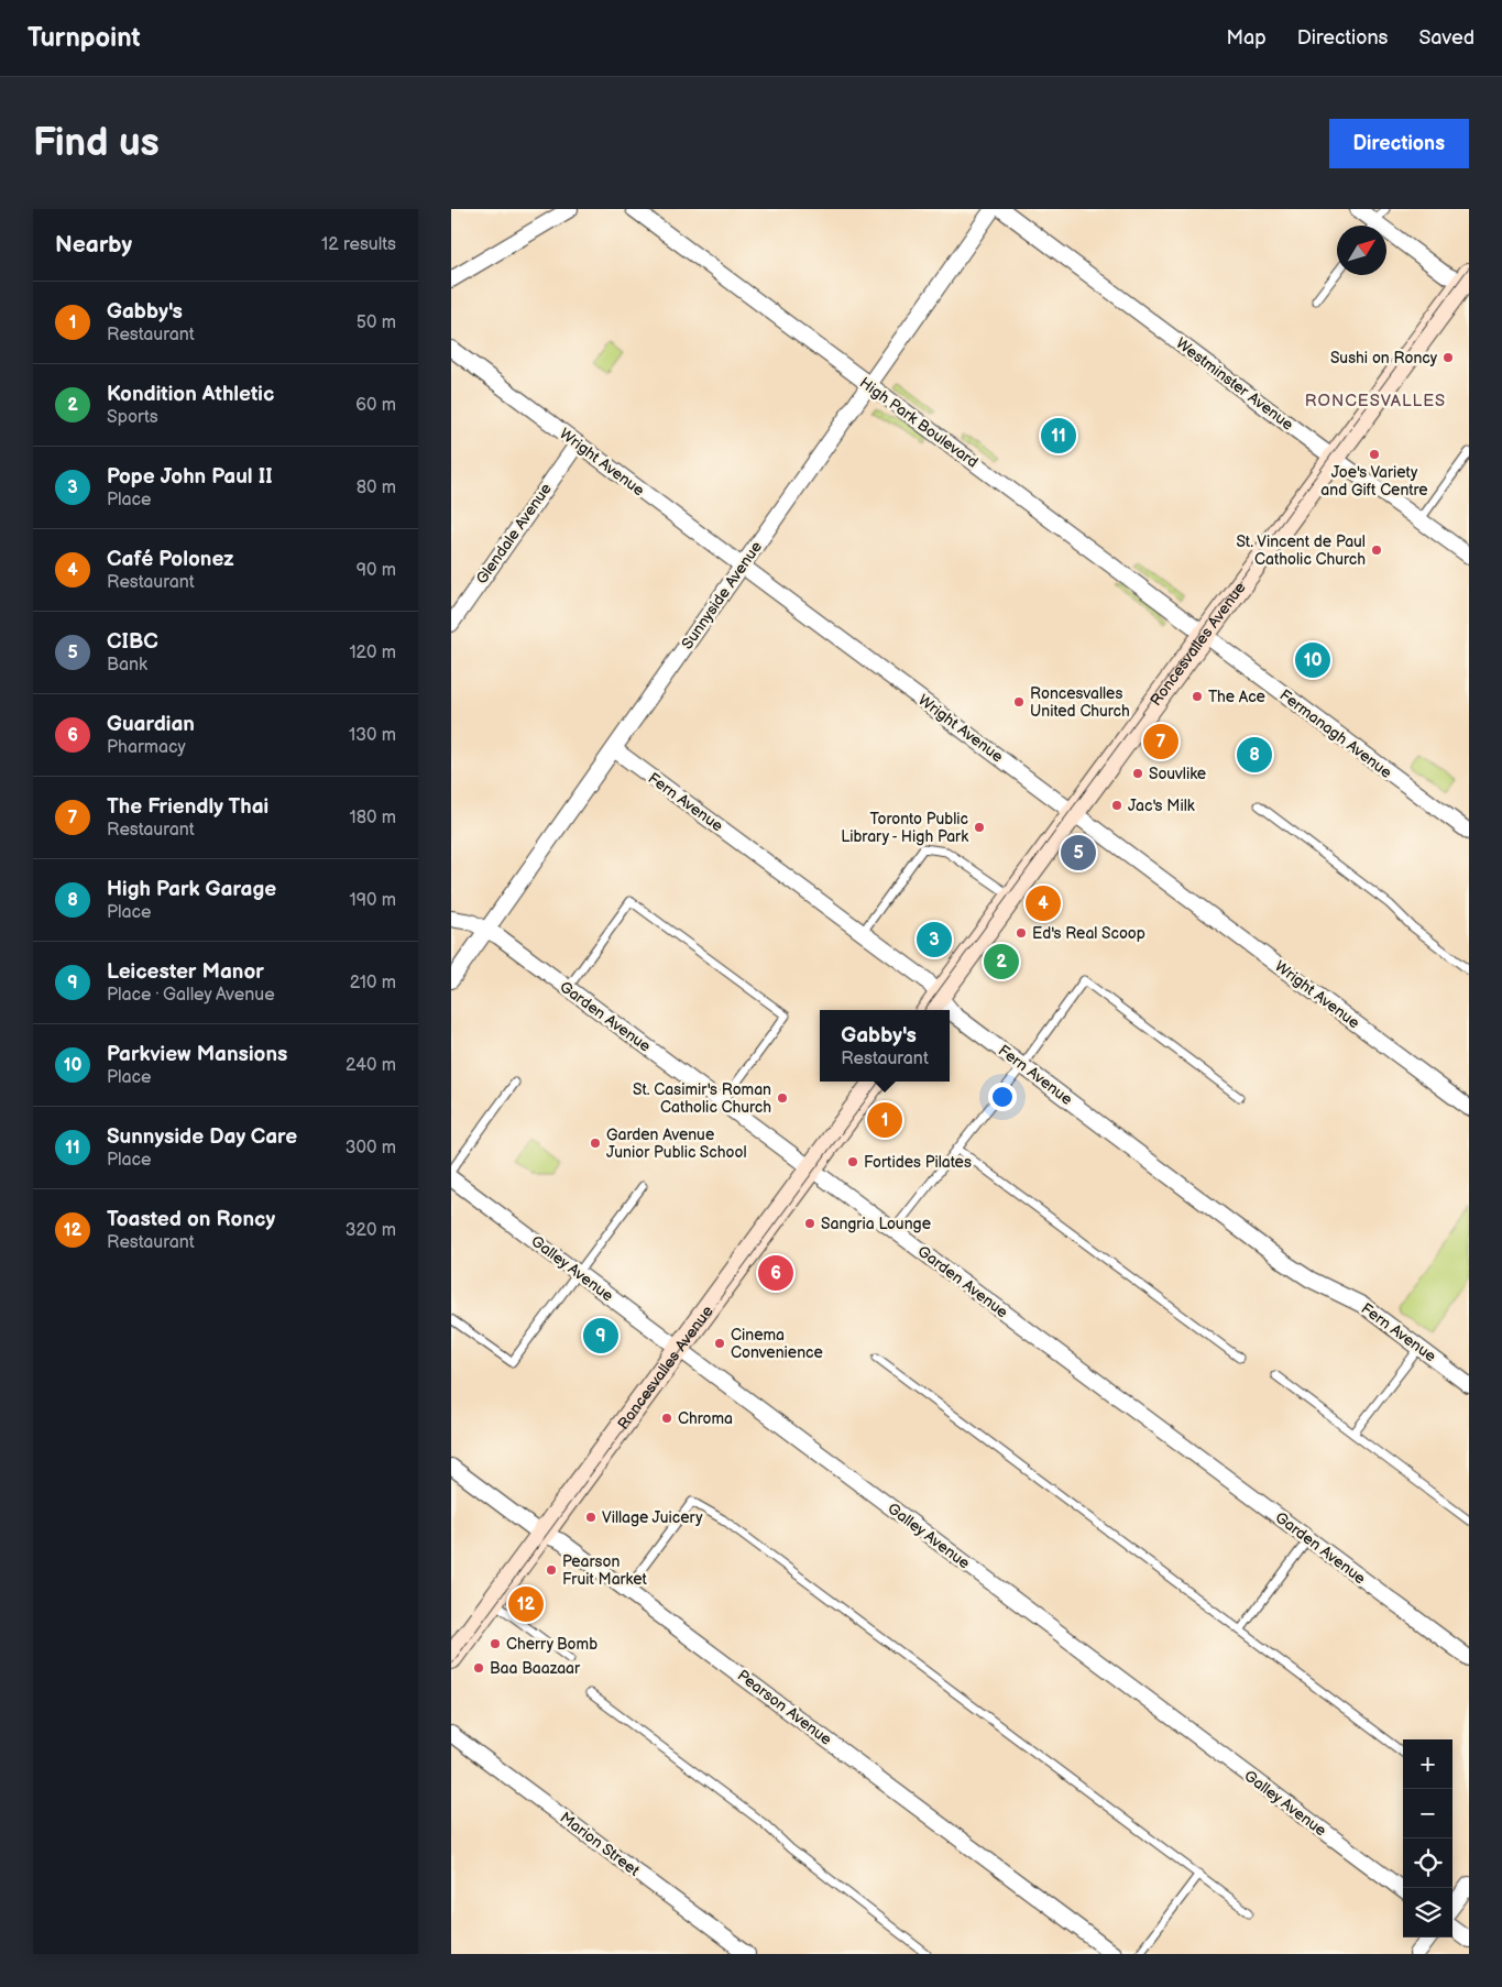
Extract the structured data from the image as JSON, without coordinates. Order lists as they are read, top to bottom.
{
  "streets": {
    "street": [
      "Westminster Avenue",
      "High Park Boulevard",
      "Wright Avenue",
      "Glendale Avenue",
      "Sunnyside Avenue",
      "Roncesvalles Avenue",
      "Fermanagh Avenue",
      "Fern Avenue",
      "Garden Avenue",
      "Galley Avenue",
      "Pearson Avenue",
      "Marion Street"
    ]
  },
  "crossings": [
    ["Westminster Avenue", "Roncesvalles Avenue"],
    ["High Park Boulevard", "Sunnyside Avenue"],
    ["High Park Boulevard", "Roncesvalles Avenue"],
    ["High Park Boulevard", "Fermanagh Avenue"],
    ["Wright Avenue", "Glendale Avenue"],
    ["Wright Avenue", "Sunnyside Avenue"],
    ["Wright Avenue", "Roncesvalles Avenue"],
    ["Sunnyside Avenue", "Fern Avenue"],
    ["Sunnyside Avenue", "Garden Avenue"],
    ["Roncesvalles Avenue", "Fermanagh Avenue"],
    ["Roncesvalles Avenue", "Fern Avenue"],
    ["Roncesvalles Avenue", "Garden Avenue"],
    ["Roncesvalles Avenue", "Galley Avenue"],
    ["Roncesvalles Avenue", "Pearson Avenue"]
  ],
  "districts": ["RONCESVALLES"],
  "places": [
    "Sushi on Roncy",
    "Joe's Variety and Gift Centre",
    "St. Vincent de Paul Catholic Church",
    "The Ace",
    "Roncesvalles United Church",
    "Souvlike",
    "Jac's Milk",
    "Toronto Public Library - High Park",
    "Ed's Real Scoop",
    "St. Casimir's Roman Catholic Church",
    "Garden Avenue Junior Public School",
    "Fortides Pilates",
    "Sangria Lounge",
    "Cinema Convenience",
    "Chroma",
    "Village Juicery",
    "Pearson Fruit Market",
    "Cherry Bomb",
    "Baa Baazaar"
  ],
  "north": "top right",
  "page": {
    "header": "Turnpoint",
    "nav": ["Map", "Directions", "Saved"],
    "buttons": "Directions",
    "title": "Find us",
    "heading": ["Nearby", "12 results"],
    "list": [
      {
        "mark": "1",
        "name": "Gabby's",
        "note": "Restaurant",
        "value": "50 m"
      },
      {
        "mark": "2",
        "name": "Kondition Athletic",
        "note": "Sports",
        "value": "60 m"
      },
      {
        "mark": "3",
        "name": "Pope John Paul II",
        "note": "Place",
        "value": "80 m"
      },
      {
        "mark": "4",
        "name": "Café Polonez",
        "note": "Restaurant",
        "value": "90 m"
      },
      {
        "mark": "5",
        "name": "CIBC",
        "note": "Bank",
        "value": "120 m"
      },
      {
        "mark": "6",
        "name": "Guardian",
        "note": "Pharmacy",
        "value": "130 m"
      },
      {
        "mark": "7",
        "name": "The Friendly Thai",
        "note": "Restaurant",
        "value": "180 m"
      },
      {
        "mark": "8",
        "name": "High Park Garage",
        "note": "Place",
        "value": "190 m"
      },
      {
        "mark": "9",
        "name": "Leicester Manor",
        "note": "Place · Galley Avenue",
        "value": "210 m"
      },
      {
        "mark": "10",
        "name": "Parkview Mansions",
        "note": "Place",
        "value": "240 m"
      },
      {
        "mark": "11",
        "name": "Sunnyside Day Care",
        "note": "Place",
        "value": "300 m"
      },
      {
        "mark": "12",
        "name": "Toasted on Roncy",
        "note": "Restaurant",
        "value": "320 m"
      }
    ],
    "pins": [
      "11",
      "10",
      "7",
      "8",
      "5",
      "4",
      "3",
      "2",
      "1",
      "6",
      "9",
      "12"
    ],
    "popup": ["Gabby's", "Restaurant"],
    "map_buttons": ["+", "−"]
  }
}
